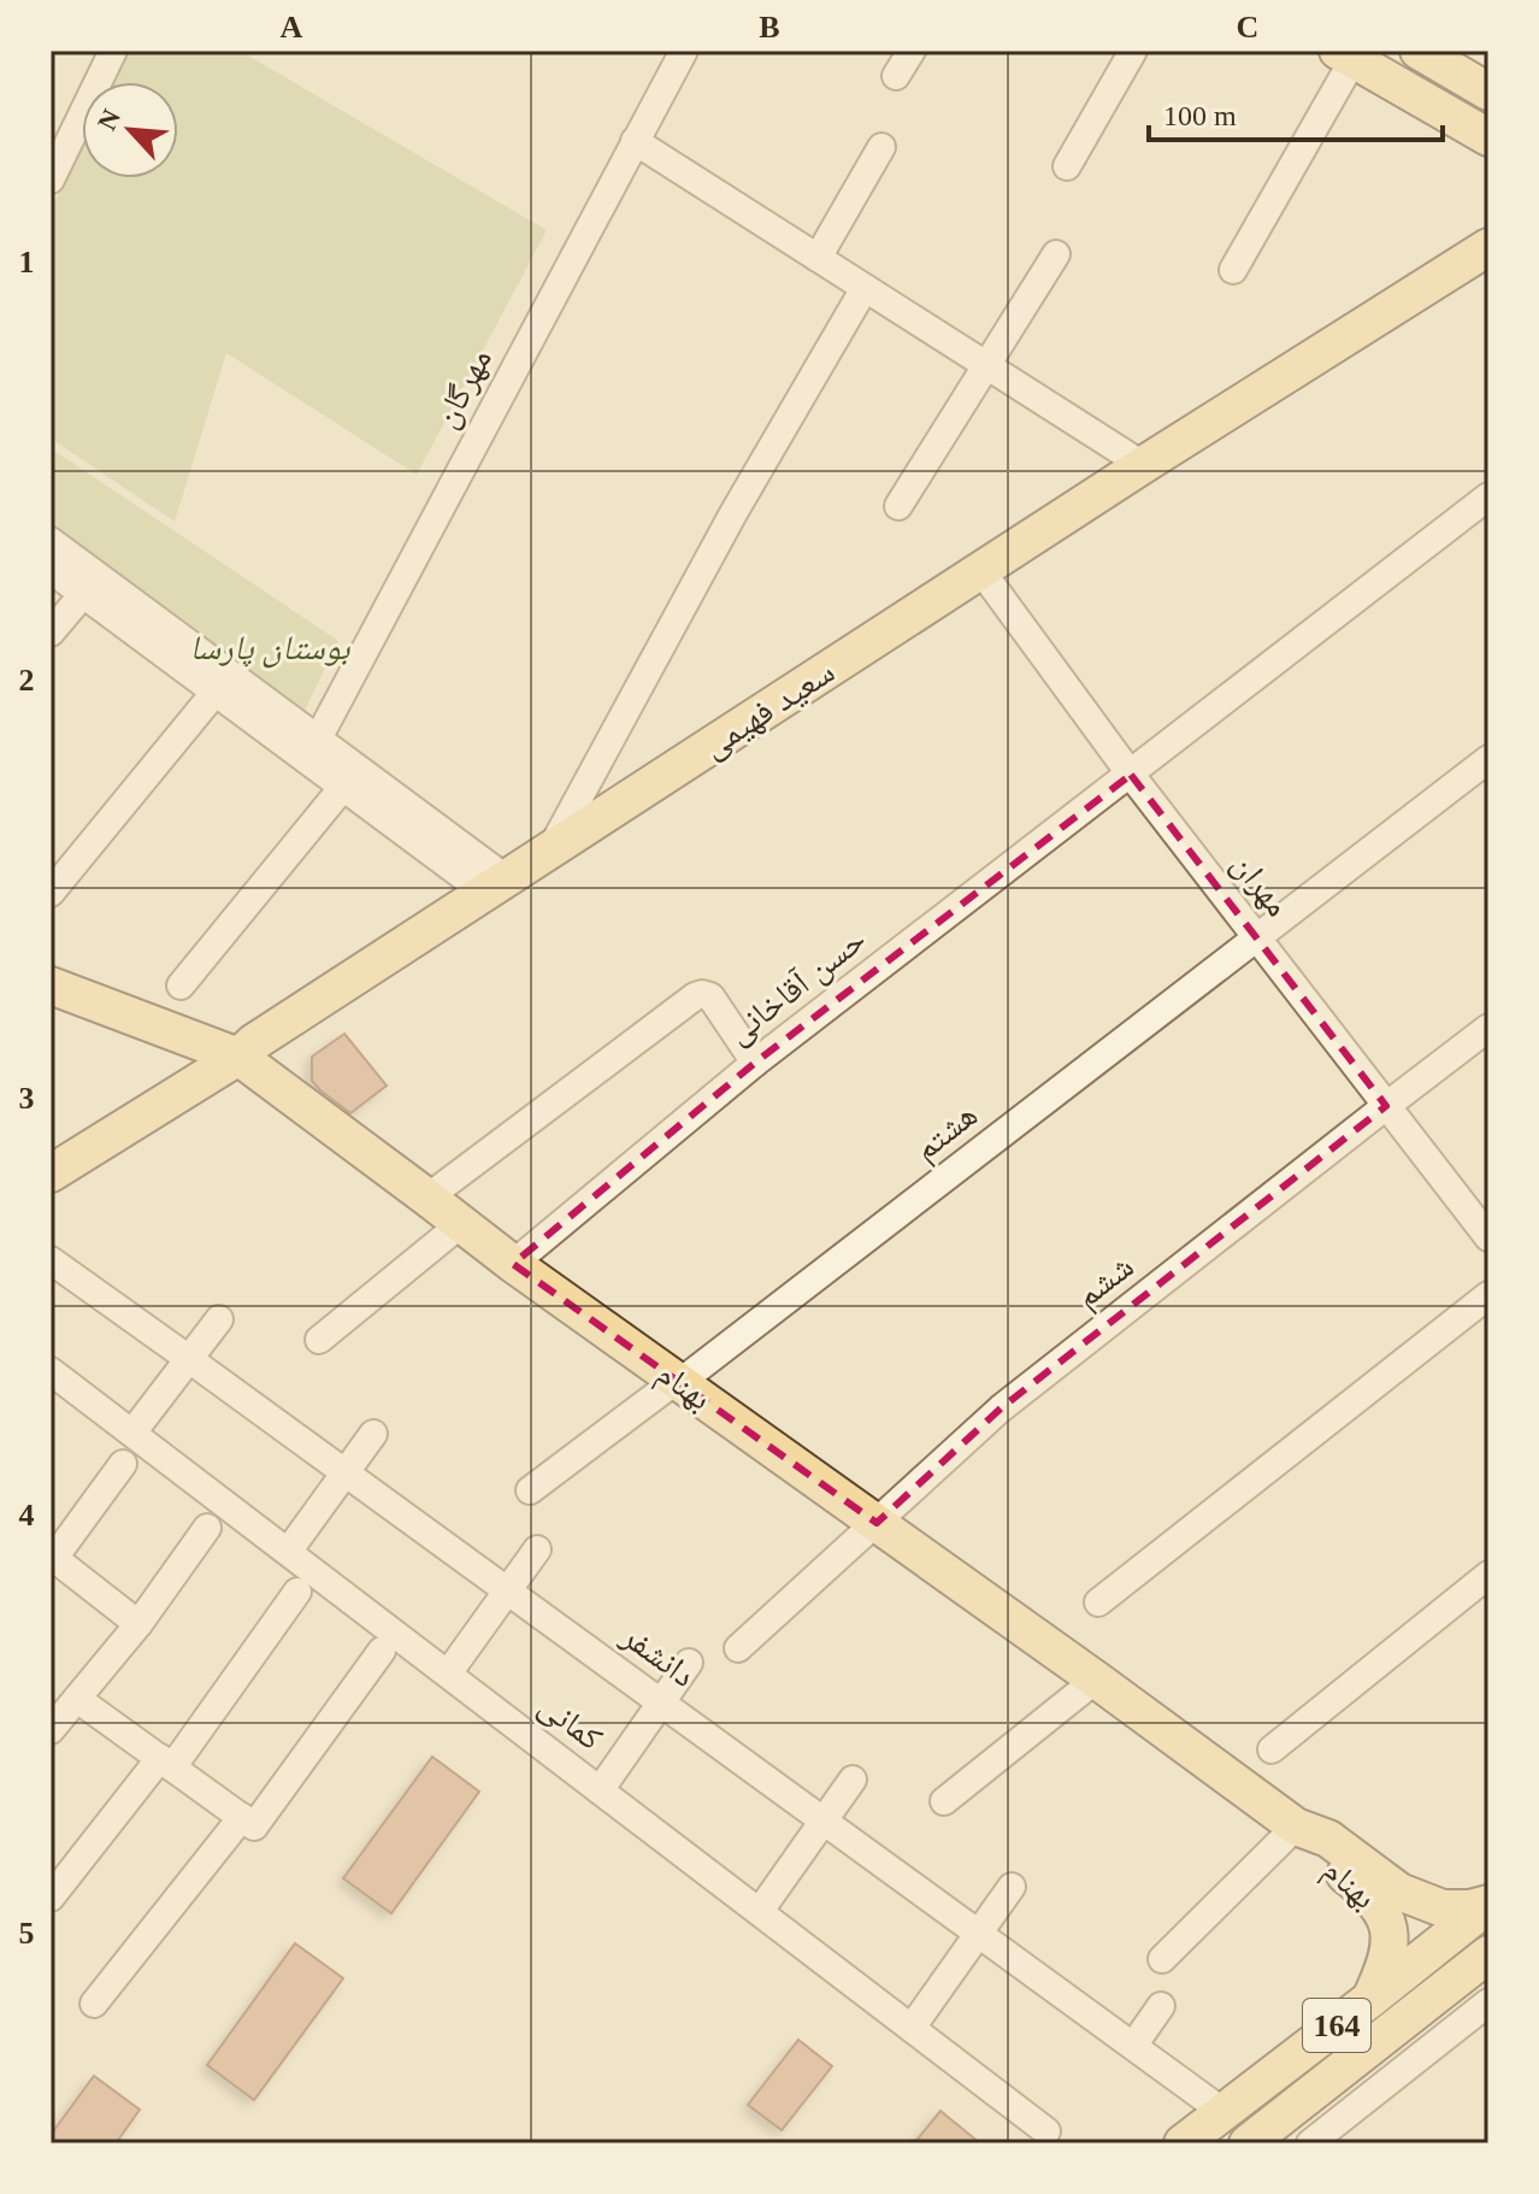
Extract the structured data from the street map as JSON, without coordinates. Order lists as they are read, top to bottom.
{
  "streets": {
    "main road": ["سعید فهیمی", "بهنام", "164"],
    "street": [
      "مهرگان",
      "مهران",
      "حسن آقاخانی",
      "هشتم",
      "ششم",
      "دانشفر",
      "کمانی"
    ]
  },
  "crossings": [
    ["سعید فهیمی", "مهران"],
    ["سعید فهیمی", "بهنام"],
    ["مهران", "حسن آقاخانی"],
    ["مهران", "هشتم"],
    ["مهران", "ششم"],
    ["حسن آقاخانی", "بهنام"],
    ["هشتم", "بهنام"],
    ["ششم", "بهنام"],
    ["بهنام", "164"],
    ["دانشفر", "164"]
  ],
  "parks": ["بوستان پارسا"],
  "scale_bar": "100 m",
  "north": "top left",
  "grid": {
    "columns": ["A", "B", "C"],
    "rows": [
      "1",
      "2",
      "3",
      "4",
      "5"
    ]
  }
}
